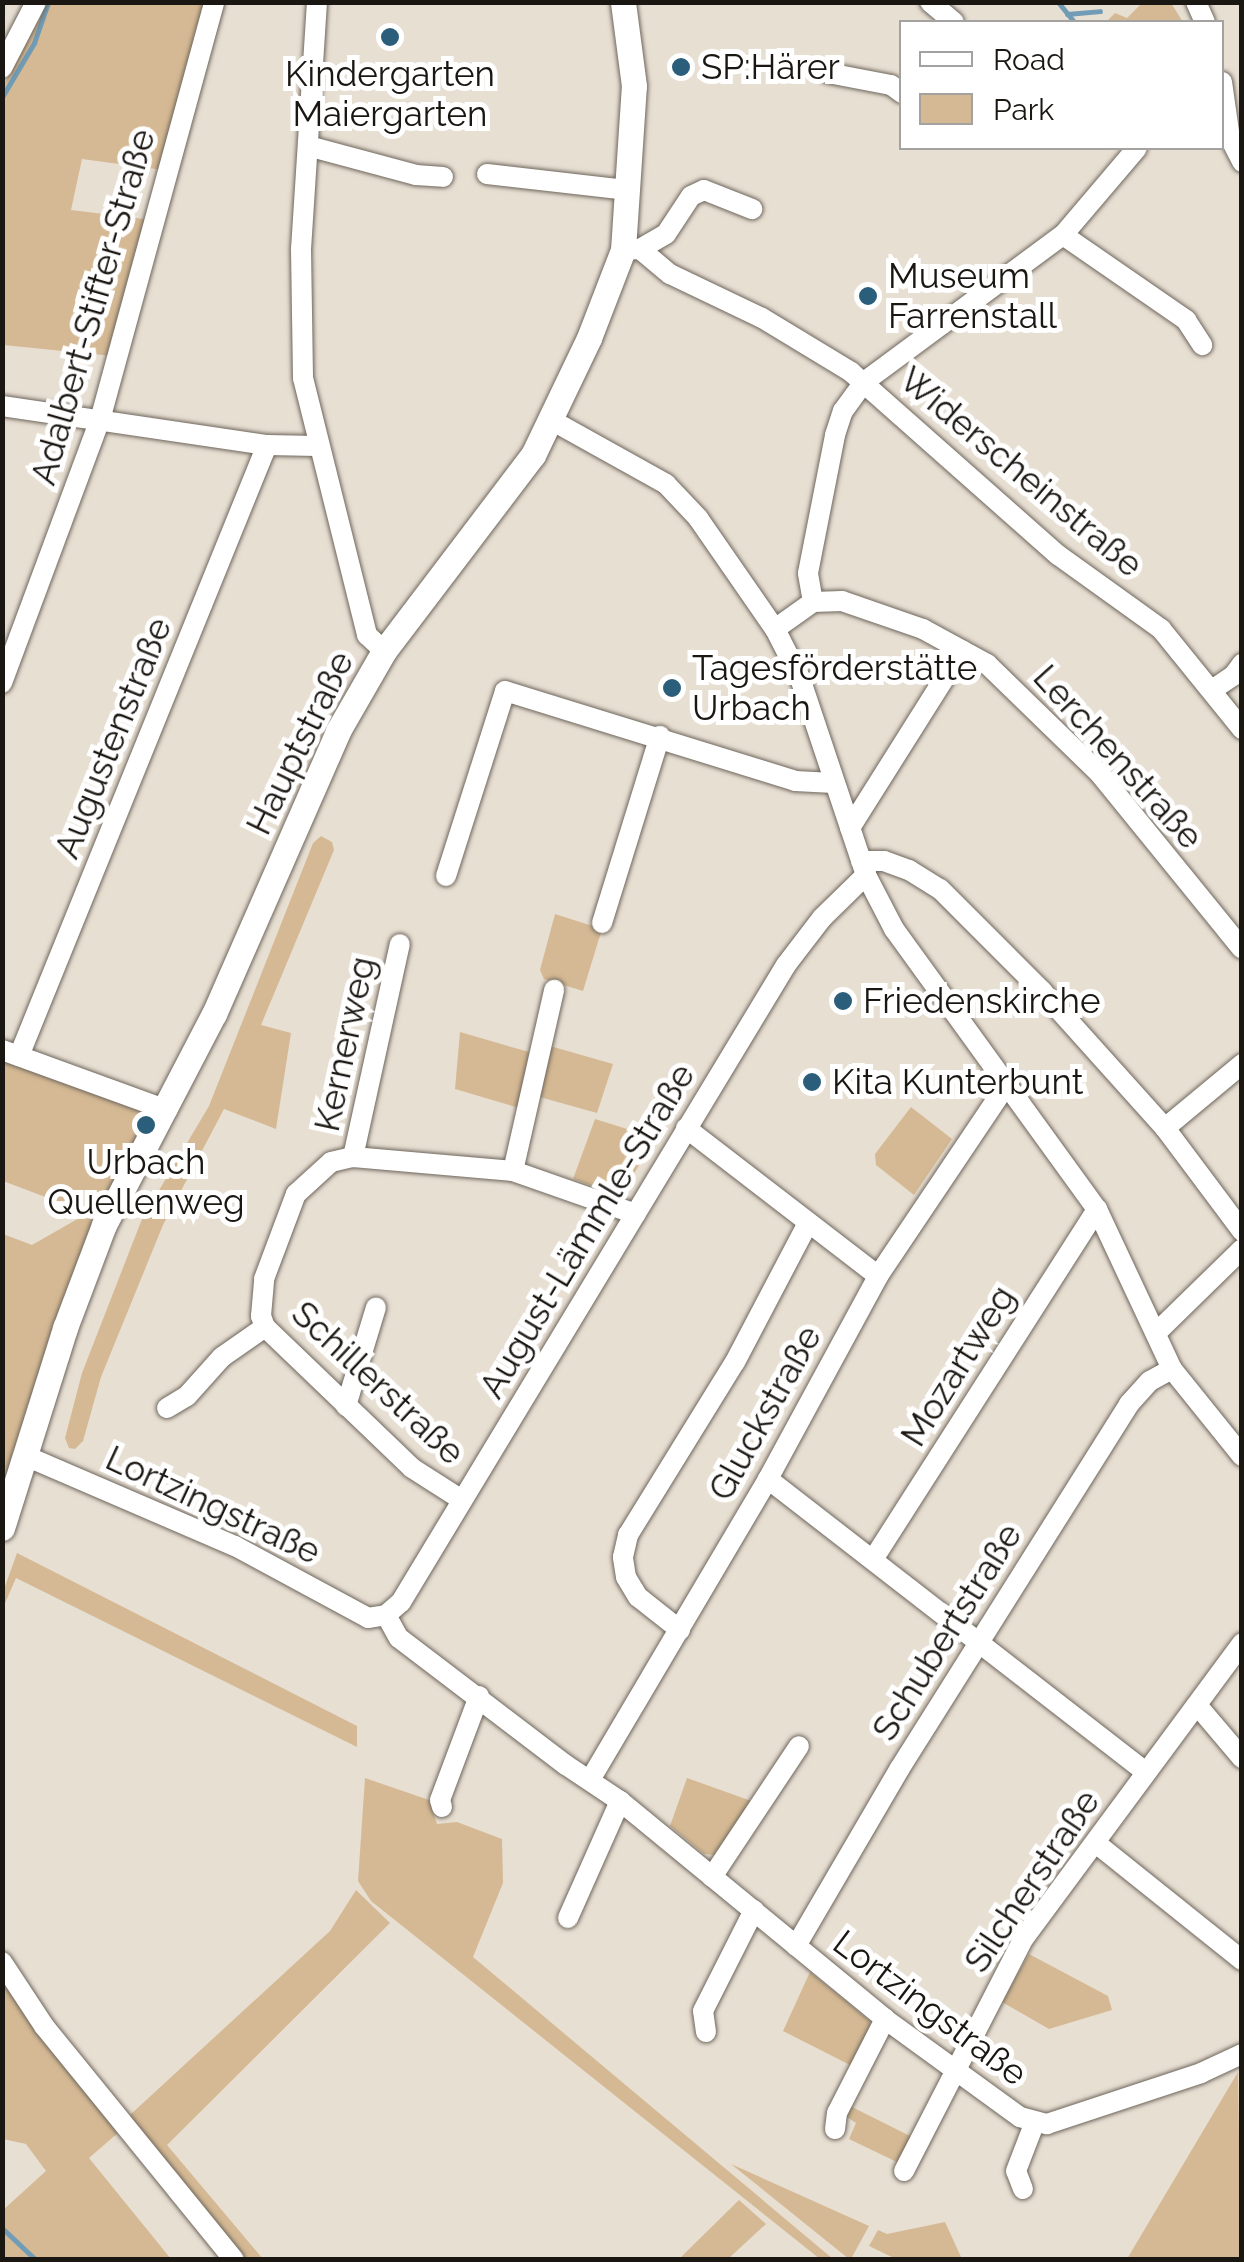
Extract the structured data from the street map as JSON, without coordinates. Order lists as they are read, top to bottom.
{
  "streets": {
    "street": [
      "Adalbert-Stifter-Straße",
      "Widerscheinstraße",
      "Augustenstraße",
      "Hauptstraße",
      "Lerchenstraße",
      "Kernerweg",
      "August-Lämmle-Straße",
      "Mozartweg",
      "Schillerstraße",
      "Gluckstraße",
      "Lortzingstraße",
      "Schubertstraße",
      "Silcherstraße"
    ]
  },
  "crossings": [
    ["Widerscheinstraße", "Hauptstraße"],
    ["Hauptstraße", "Lortzingstraße"],
    ["Kernerweg", "Schillerstraße"],
    ["August-Lämmle-Straße", "Schillerstraße"],
    ["August-Lämmle-Straße", "Lortzingstraße"],
    ["Gluckstraße", "Lortzingstraße"],
    ["Lortzingstraße", "Schubertstraße"],
    ["Lortzingstraße", "Silcherstraße"]
  ],
  "places": [
    "Kindergarten Maiergarten",
    "SP:Härer",
    "Museum Farrenstall",
    "Tagesförderstätte Urbach",
    "Friedenskirche",
    "Kita Kunterbunt",
    "Urbach Quellenweg"
  ],
  "legend": ["Road", "Park"]
}
